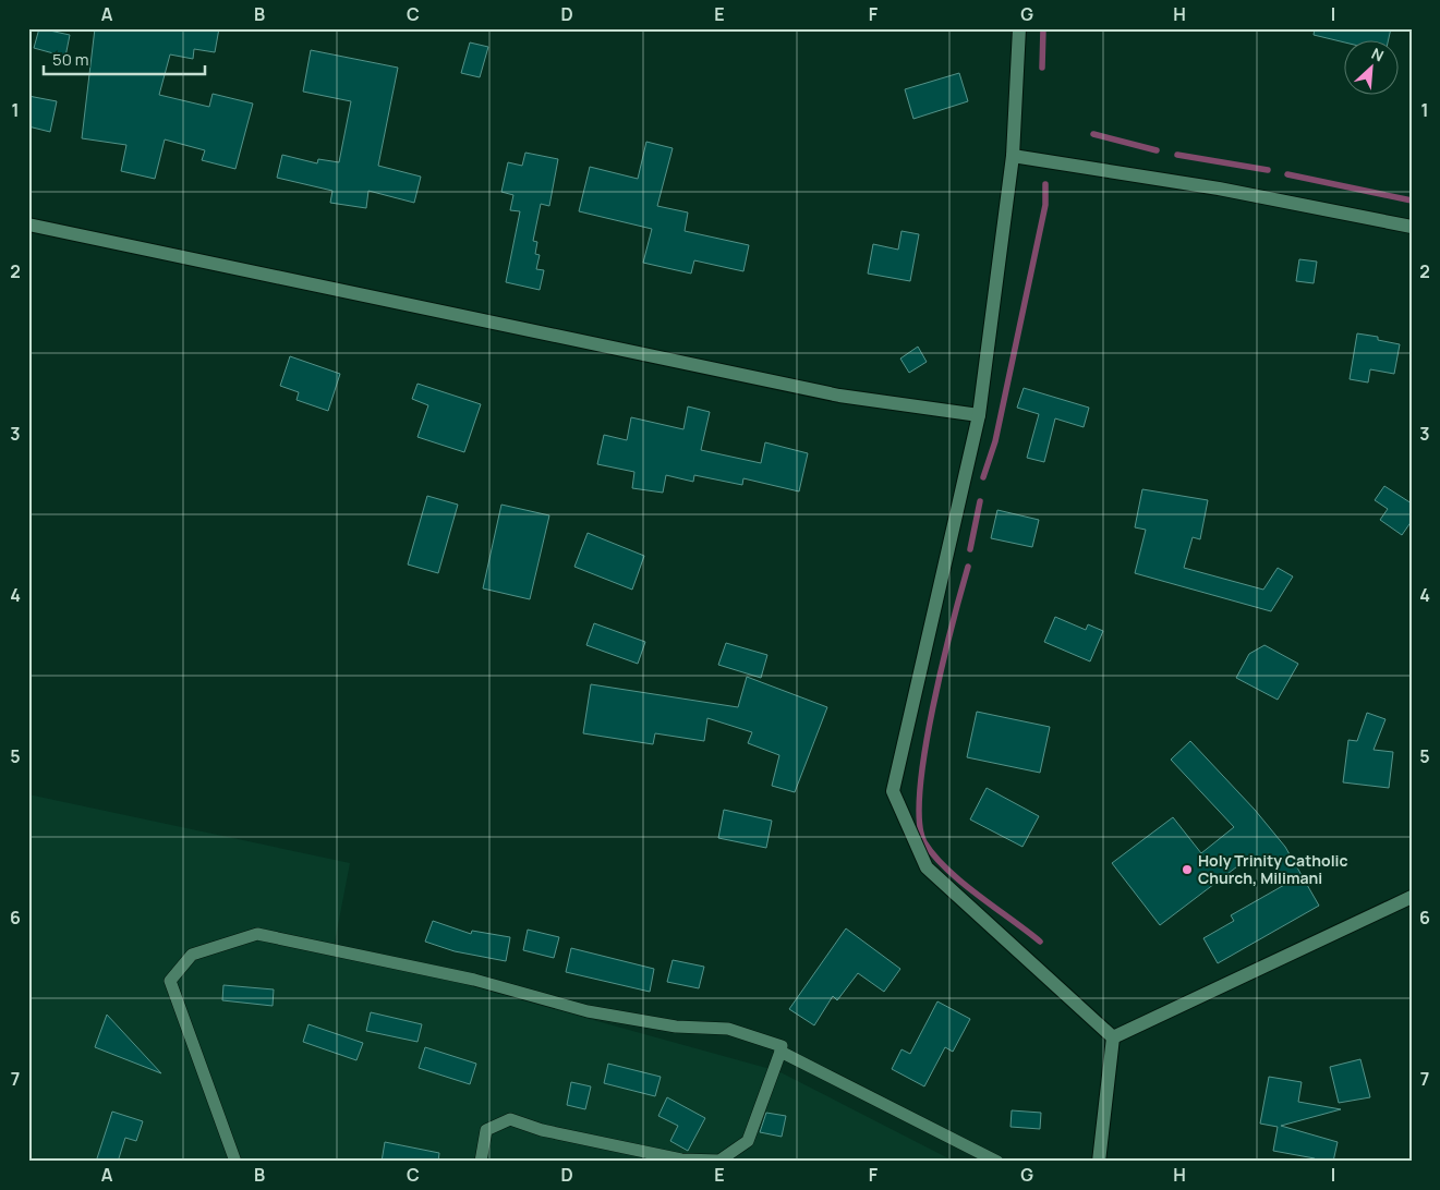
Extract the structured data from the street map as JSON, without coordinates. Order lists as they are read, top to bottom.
{
  "places": ["Holy Trinity Catholic Church, Milimani"],
  "scale_bar": "50 m",
  "north": "top right",
  "grid": {
    "columns": [
      "A",
      "B",
      "C",
      "D",
      "E",
      "F",
      "G",
      "H",
      "I"
    ],
    "rows": [
      "1",
      "2",
      "3",
      "4",
      "5",
      "6",
      "7"
    ]
  }
}
